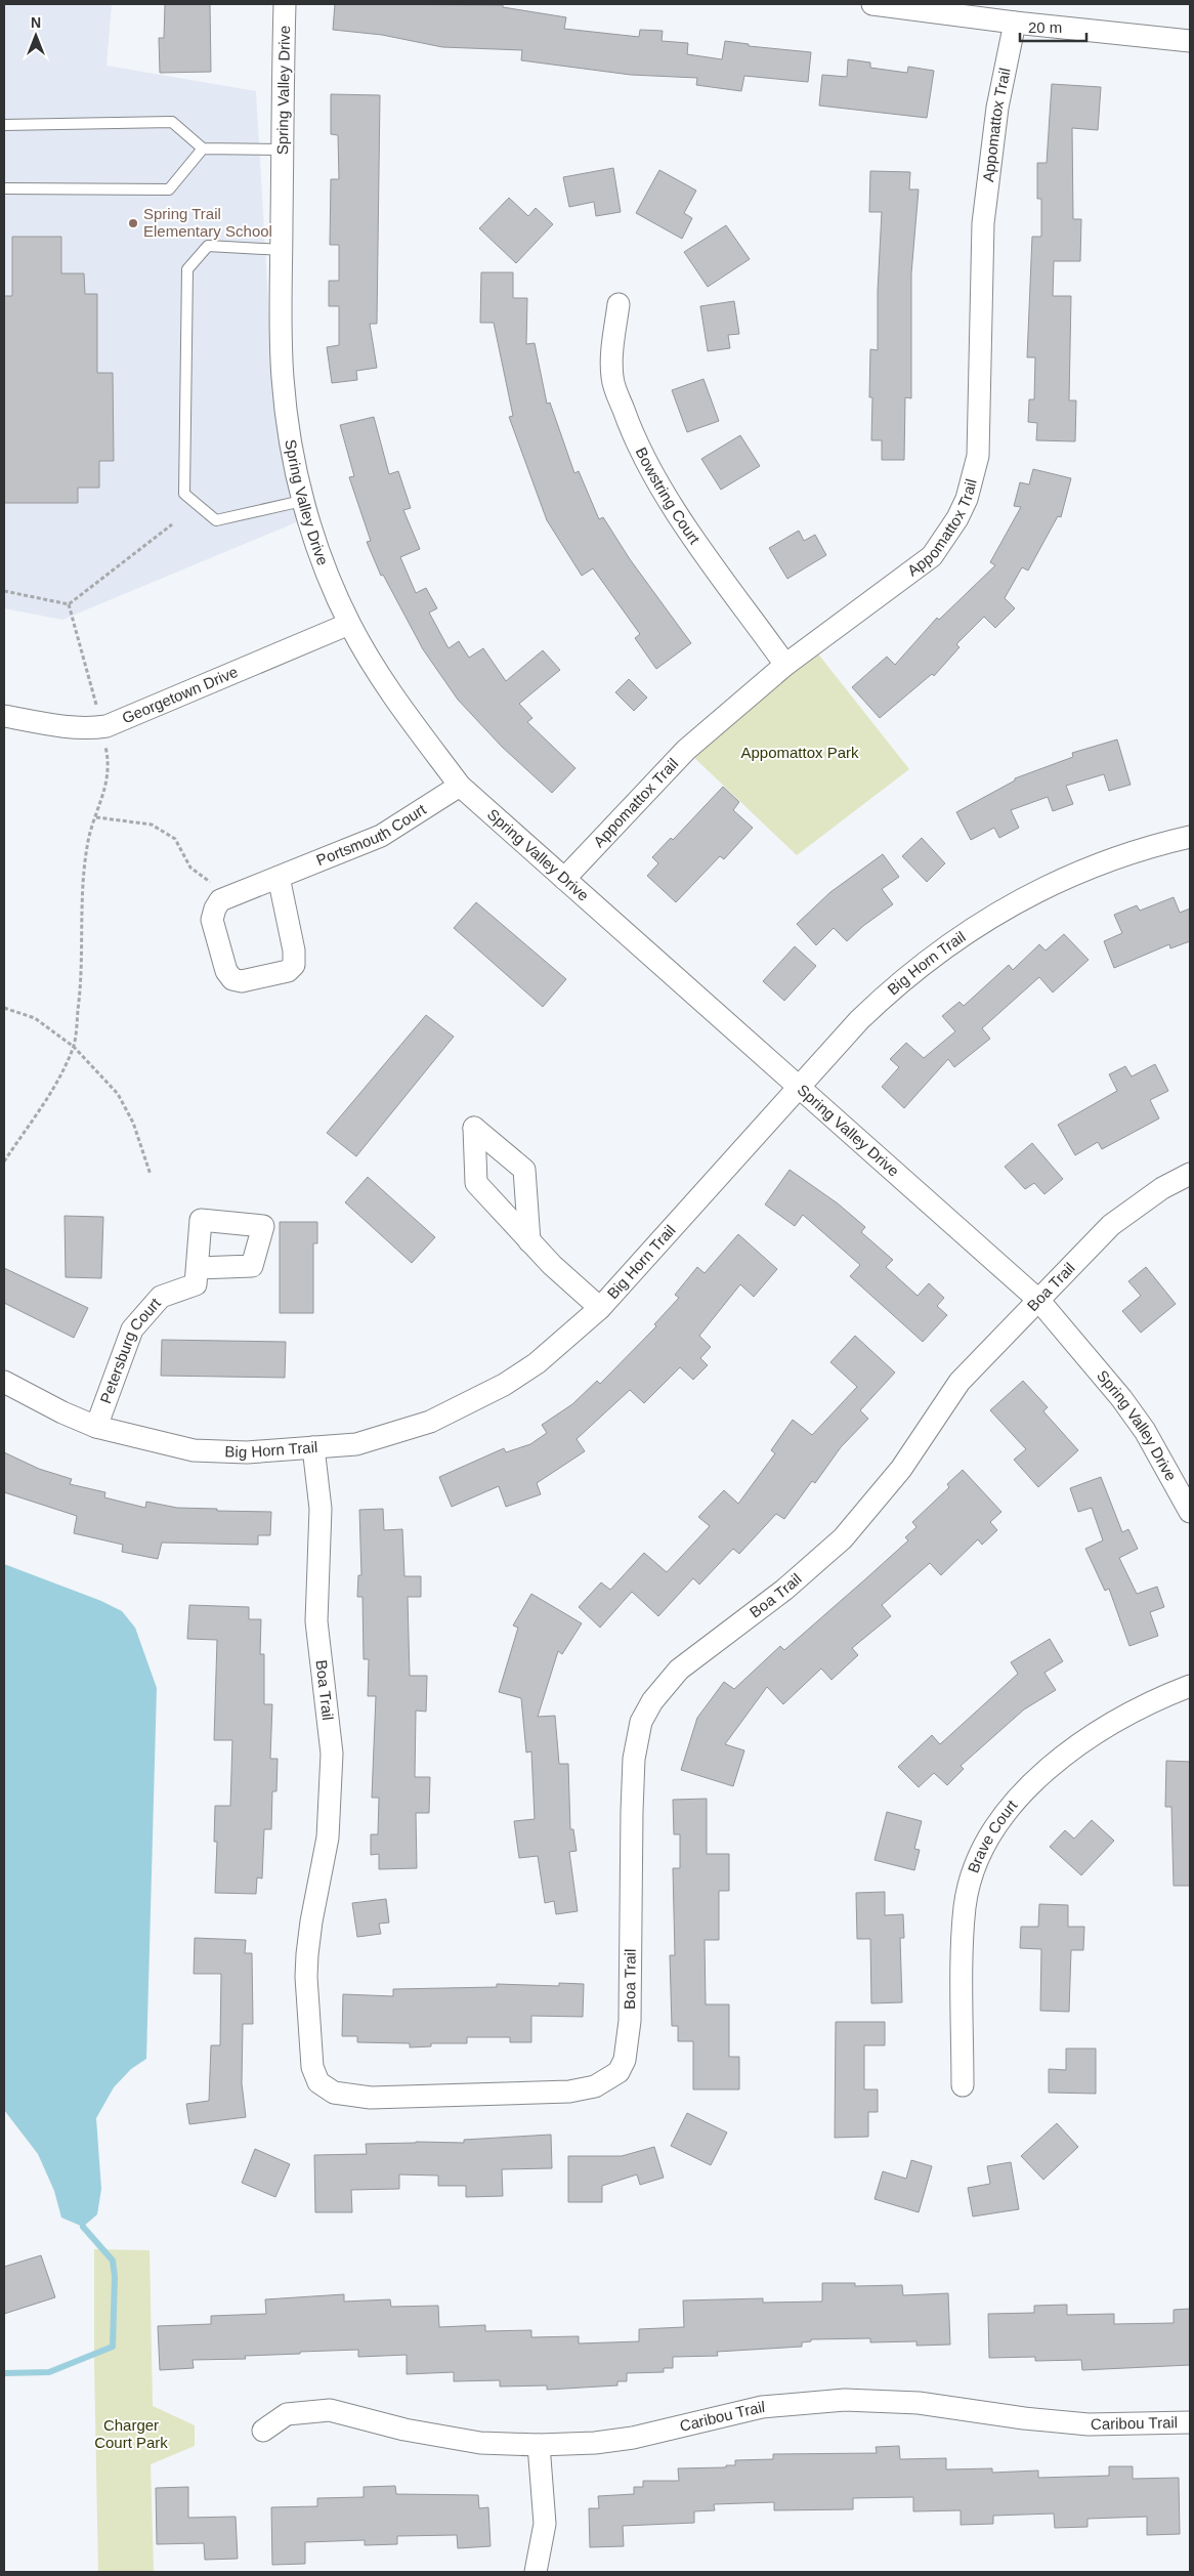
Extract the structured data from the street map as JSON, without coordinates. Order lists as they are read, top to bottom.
{
  "streets": {
    "street": [
      "Spring Valley Drive",
      "Appomattox Trail",
      "Bowstring Court",
      "Georgetown Drive",
      "Portsmouth Court",
      "Big Horn Trail",
      "Boa Trail",
      "Petersburg Court",
      "Brave Court",
      "Caribou Trail"
    ]
  },
  "crossings": [
    ["Spring Valley Drive", "Appomattox Trail"],
    ["Spring Valley Drive", "Georgetown Drive"],
    ["Spring Valley Drive", "Portsmouth Court"],
    ["Spring Valley Drive", "Big Horn Trail"],
    ["Spring Valley Drive", "Boa Trail"],
    ["Appomattox Trail", "Bowstring Court"],
    ["Big Horn Trail", "Boa Trail"],
    ["Big Horn Trail", "Petersburg Court"]
  ],
  "parks": ["Appomattox Park", "Charger Court Park"],
  "places": ["Spring Trail Elementary School"],
  "scale_bar": "20 m",
  "north": "top"
}
